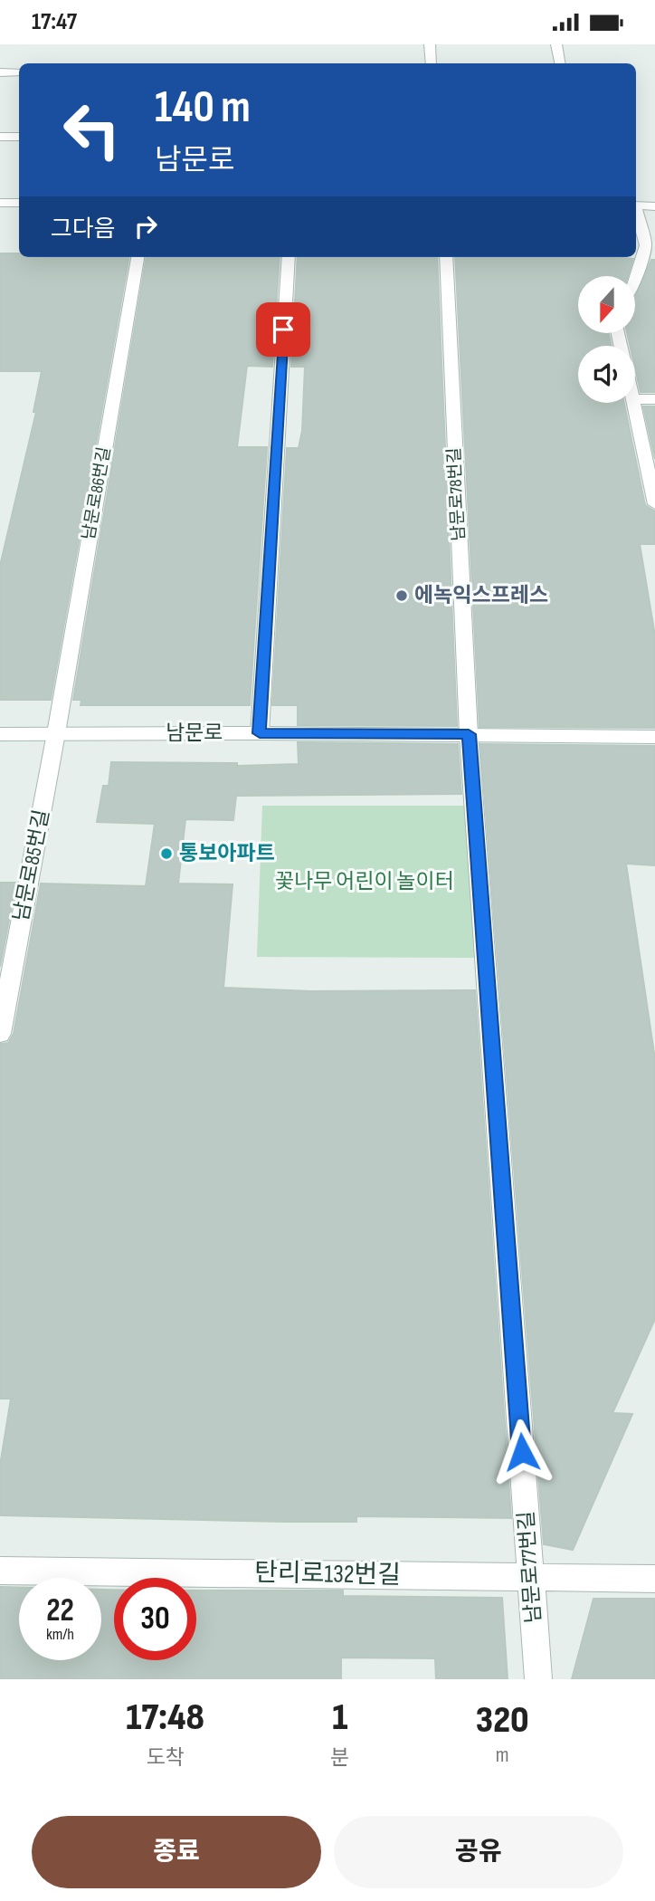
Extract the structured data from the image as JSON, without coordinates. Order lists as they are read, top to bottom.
{
  "streets": {
    "street": [
      "남문로86번길",
      "남문로78번길",
      "남문로",
      "남문로85번길",
      "남문로77번길",
      "탄리로132번길"
    ]
  },
  "crossings": [
    ["남문로86번길", "남문로"],
    ["남문로86번길", "남문로85번길"],
    ["남문로78번길", "남문로"],
    ["남문로78번길", "남문로77번길"],
    ["남문로", "남문로85번길"],
    ["남문로", "남문로77번길"],
    ["남문로77번길", "탄리로132번길"]
  ],
  "parks": ["꽃나무 어린이 놀이터"],
  "places": ["에녹익스프레스", "통보아파트"],
  "north": "bottom",
  "page": {
    "status": "17:47",
    "turn": ["140 m", "남문로"],
    "then": "그다음",
    "speed": "22 km/h",
    "limit": "30",
    "eta": [
      "17:48",
      "도착",
      "1",
      "분",
      "320",
      "m"
    ],
    "buttons": ["종료", "공유"]
  }
}
